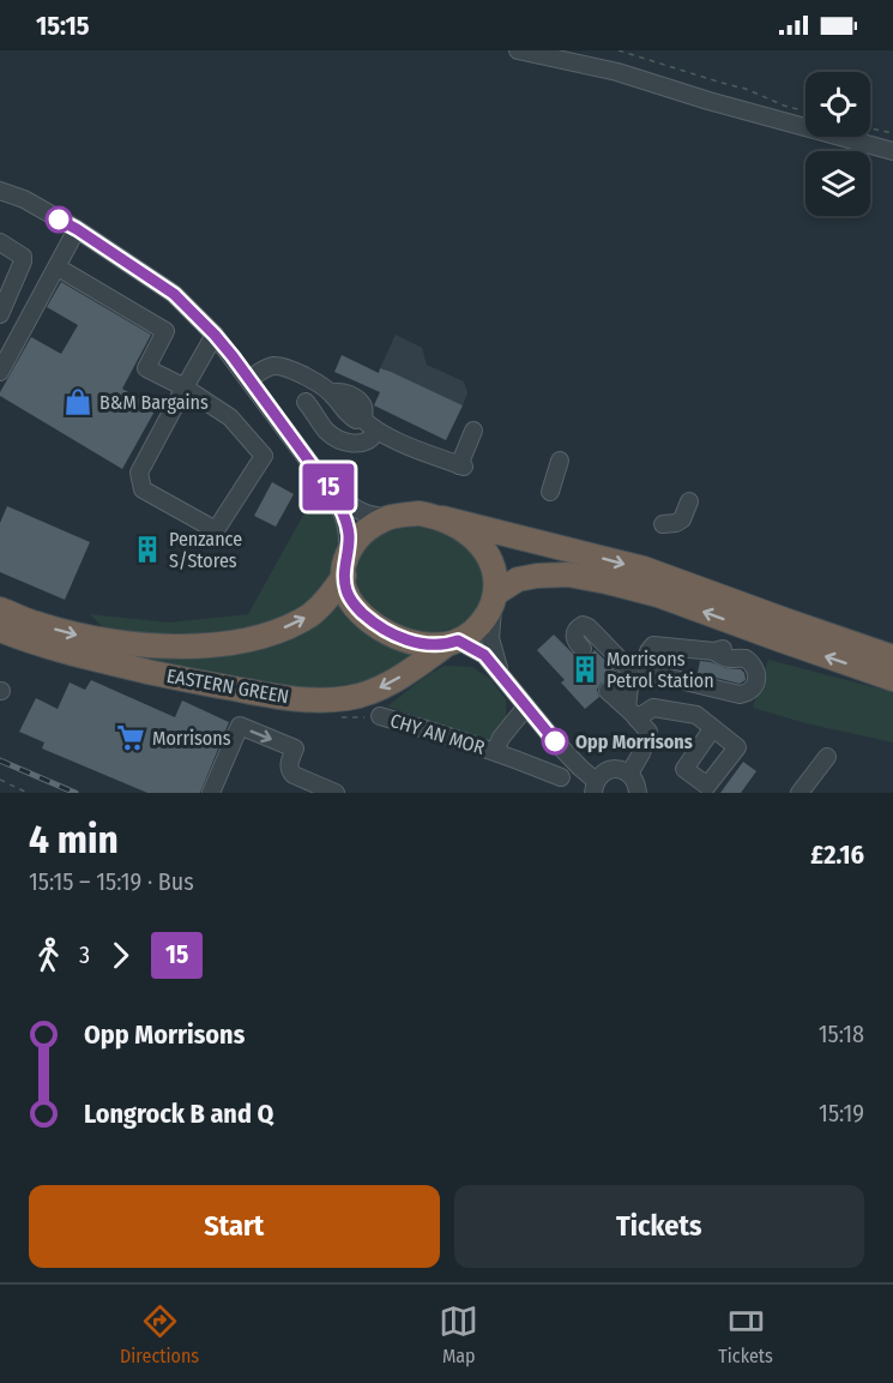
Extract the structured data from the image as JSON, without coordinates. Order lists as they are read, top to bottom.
{
  "streets": {
    "highway": ["EASTERN GREEN"],
    "street": ["CHY AN MOR"]
  },
  "places": {
    "shop": ["B&M Bargains"],
    "building": ["Penzance S/Stores", "Morrisons Petrol Station"],
    "supermarket": ["Morrisons"],
    "other": ["Opp Morrisons"]
  },
  "lines": ["bus line 15"],
  "page": {
    "status": "15:15",
    "on_map": "15",
    "heading": ["4 min", "15:15 – 15:19 · Bus", "£2.16"],
    "legs": ["3", "15"],
    "list": [
      {
        "name": "Opp Morrisons",
        "value": "15:18"
      },
      {
        "name": "Longrock B and Q",
        "value": "15:19"
      }
    ],
    "buttons": ["Start", "Tickets"],
    "tabs": ["Directions", "Map", "Tickets"]
  }
}
